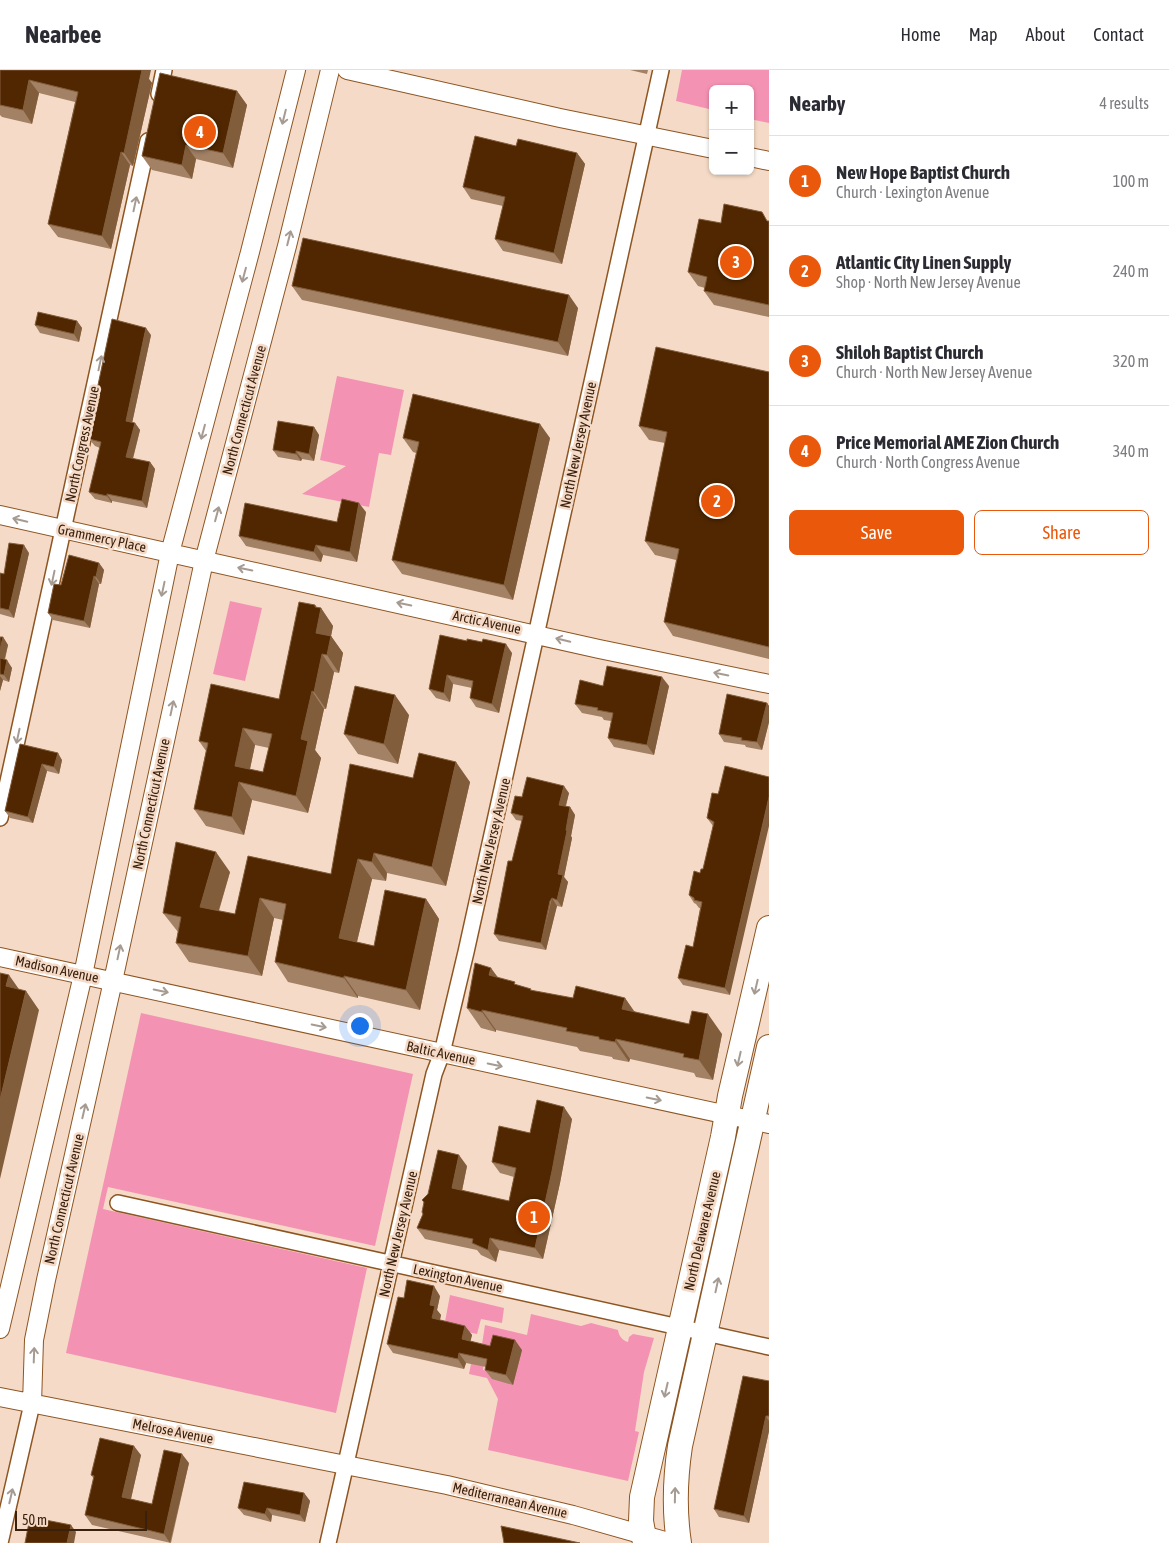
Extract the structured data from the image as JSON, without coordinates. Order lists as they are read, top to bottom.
{
  "streets": {
    "highway": ["North Delaware Avenue"],
    "street": [
      "North Connecticut Avenue",
      "North Congress Avenue",
      "North New Jersey Avenue",
      "Grammercy Place",
      "Arctic Avenue",
      "Madison Avenue",
      "Baltic Avenue",
      "Lexington Avenue",
      "Melrose Avenue",
      "Mediterranean Avenue"
    ]
  },
  "crossings": [
    ["North Connecticut Avenue", "Grammercy Place"],
    ["North Connecticut Avenue", "Arctic Avenue"],
    ["North Connecticut Avenue", "Madison Avenue"],
    ["North Connecticut Avenue", "Baltic Avenue"],
    ["North Connecticut Avenue", "Melrose Avenue"],
    ["North Congress Avenue", "Grammercy Place"],
    ["North New Jersey Avenue", "Arctic Avenue"],
    ["North New Jersey Avenue", "Baltic Avenue"],
    ["North New Jersey Avenue", "Lexington Avenue"],
    ["North New Jersey Avenue", "Melrose Avenue"],
    ["North New Jersey Avenue", "Mediterranean Avenue"],
    ["Grammercy Place", "Arctic Avenue"],
    ["Madison Avenue", "Baltic Avenue"],
    ["Baltic Avenue", "North Delaware Avenue"],
    ["North Delaware Avenue", "Lexington Avenue"],
    ["North Delaware Avenue", "Mediterranean Avenue"],
    ["Melrose Avenue", "Mediterranean Avenue"]
  ],
  "one_way": ["Arctic Avenue", "Baltic Avenue"],
  "scale_bar": "50 m",
  "page": {
    "header": "Nearbee",
    "nav": [
      "Home",
      "Map",
      "About",
      "Contact"
    ],
    "heading": ["Nearby", "4 results"],
    "map_buttons": ["+", "−"],
    "pins": [
      "4",
      "3",
      "2",
      "1"
    ],
    "list": [
      {
        "mark": "1",
        "name": "New Hope Baptist Church",
        "note": "Church · Lexington Avenue",
        "value": "100 m"
      },
      {
        "mark": "2",
        "name": "Atlantic City Linen Supply",
        "note": "Shop · North New Jersey Avenue",
        "value": "240 m"
      },
      {
        "mark": "3",
        "name": "Shiloh Baptist Church",
        "note": "Church · North New Jersey Avenue",
        "value": "320 m"
      },
      {
        "mark": "4",
        "name": "Price Memorial AME Zion Church",
        "note": "Church · North Congress Avenue",
        "value": "340 m"
      }
    ],
    "buttons": ["Save", "Share"],
    "scale": "50 m"
  }
}
